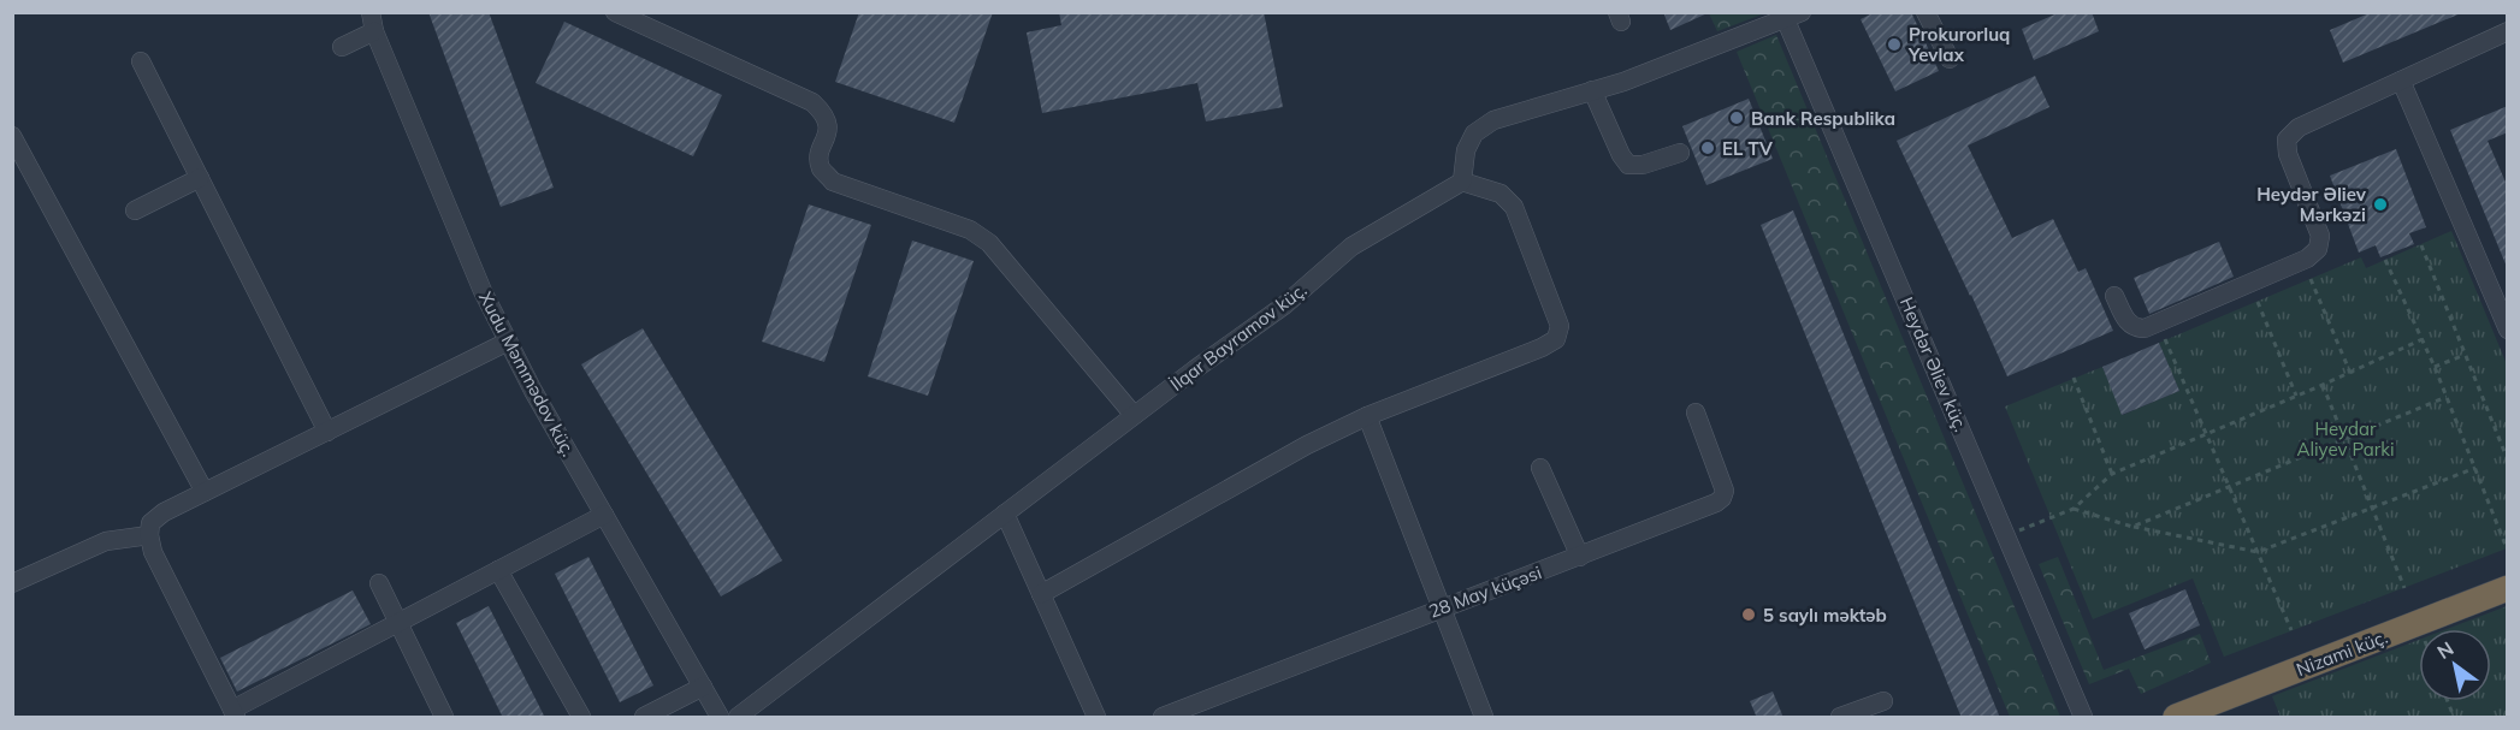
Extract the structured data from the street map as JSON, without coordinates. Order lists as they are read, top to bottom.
{
  "streets": {
    "highway": ["Nizami küç."],
    "street": [
      "İlqar Bayramov küç.",
      "Heydər Əliev küç.",
      "Xudu Məmmədov küç.",
      "28 May küçəsi"
    ]
  },
  "parks": ["Heydar Aliyev Parki"],
  "places": [
    "Prokurorluq Yevlax",
    "Bank Respublika",
    "EL TV",
    "Heydər Əliev Mərkəzi",
    "5 saylı məktəb"
  ],
  "north": "top left"
}
